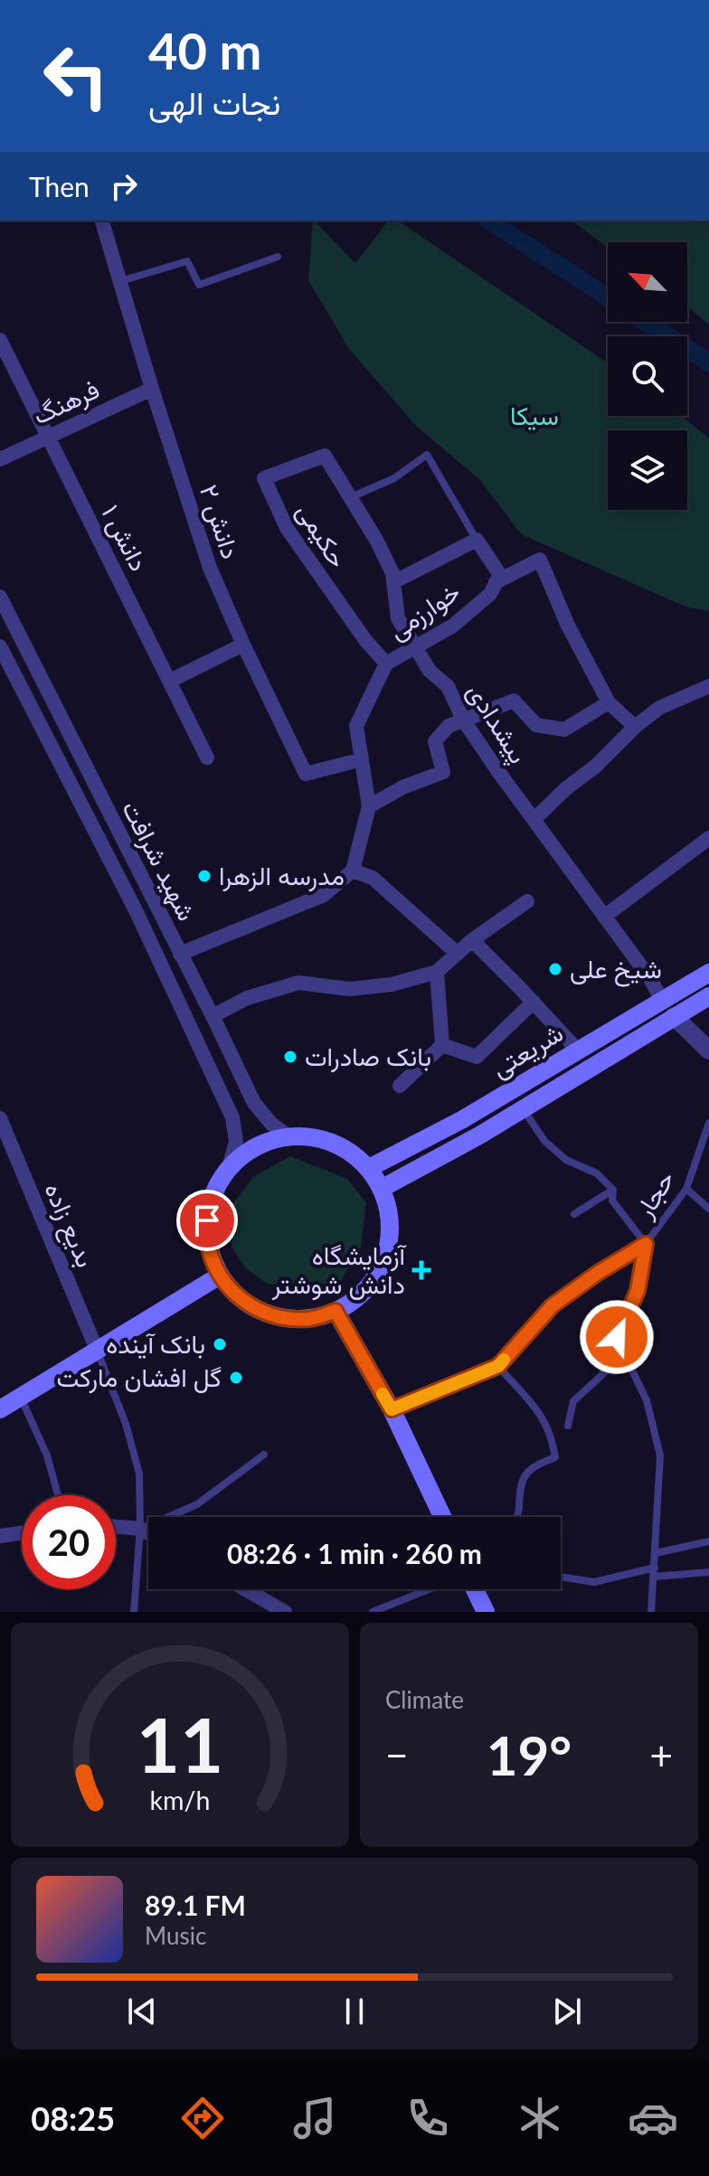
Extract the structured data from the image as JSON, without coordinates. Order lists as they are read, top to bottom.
{
  "streets": {
    "main road": ["شریعتی"],
    "street": [
      "فرهنگ",
      "دانش ۲",
      "حکیمی",
      "دانش ۱",
      "خوارزمی",
      "پیشدادی",
      "شهید شرافت",
      "بدیع زاده"
    ],
    "lane": ["حجار"]
  },
  "crossings": [
    ["فرهنگ", "دانش ۲"],
    ["فرهنگ", "دانش ۱"],
    ["دانش ۲", "خوارزمی"],
    ["حکیمی", "خوارزمی"],
    ["حکیمی", "پیشدادی"],
    ["خوارزمی", "پیشدادی"],
    ["پیشدادی", "شریعتی"],
    ["شهید شرافت", "شریعتی"]
  ],
  "parks": ["سیکا"],
  "places": {
    "other": [
      "مدرسه الزهرا",
      "شیخ علی",
      "بانک صادرات",
      "بانک آینده",
      "گل افشان مارکت"
    ],
    "health": ["آزمایشگاه دانش شوشتر"]
  },
  "north": "top left",
  "page": {
    "turn": ["40 m", "نجات الهی"],
    "then": "Then",
    "limit": "20",
    "trip": "08:26 · 1 min · 260 m",
    "tile": "Climate",
    "heat": ["−", "19°", "+"],
    "song": ["89.1 FM", "Music"],
    "tabs": "08:25",
    "gauge": ["11", "km/h"]
  }
}
